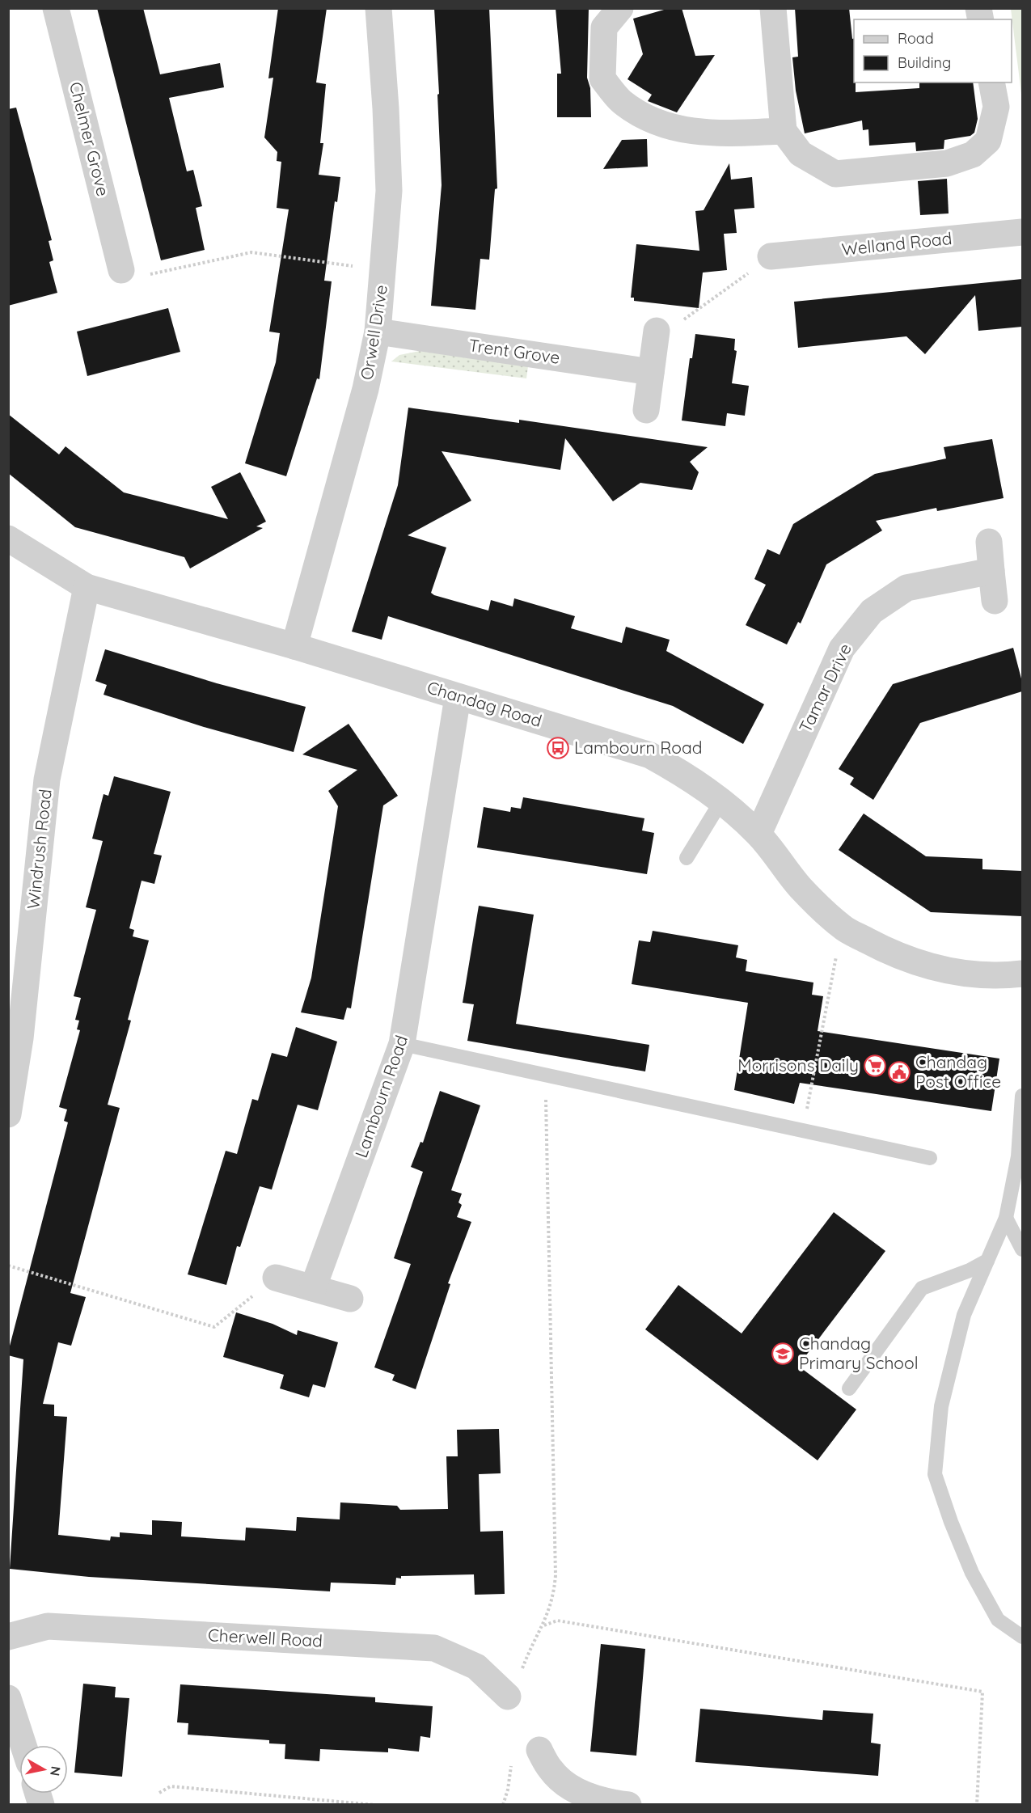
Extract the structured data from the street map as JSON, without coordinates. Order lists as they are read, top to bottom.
{
  "streets": {
    "street": [
      "Chelmer Grove",
      "Welland Road",
      "Orwell Drive",
      "Trent Grove",
      "Tamar Drive",
      "Chandag Road",
      "Windrush Road",
      "Lambourn Road",
      "Cherwell Road"
    ]
  },
  "crossings": [
    ["Orwell Drive", "Trent Grove"],
    ["Orwell Drive", "Chandag Road"],
    ["Tamar Drive", "Chandag Road"],
    ["Chandag Road", "Windrush Road"],
    ["Chandag Road", "Lambourn Road"]
  ],
  "places": {
    "bus stop": ["Lambourn Road"],
    "supermarket": ["Morrisons Daily"],
    "public building": ["Chandag Post Office"],
    "school or university": ["Chandag Primary School"]
  },
  "legend": ["Road", "Building"],
  "north": "right"
}
